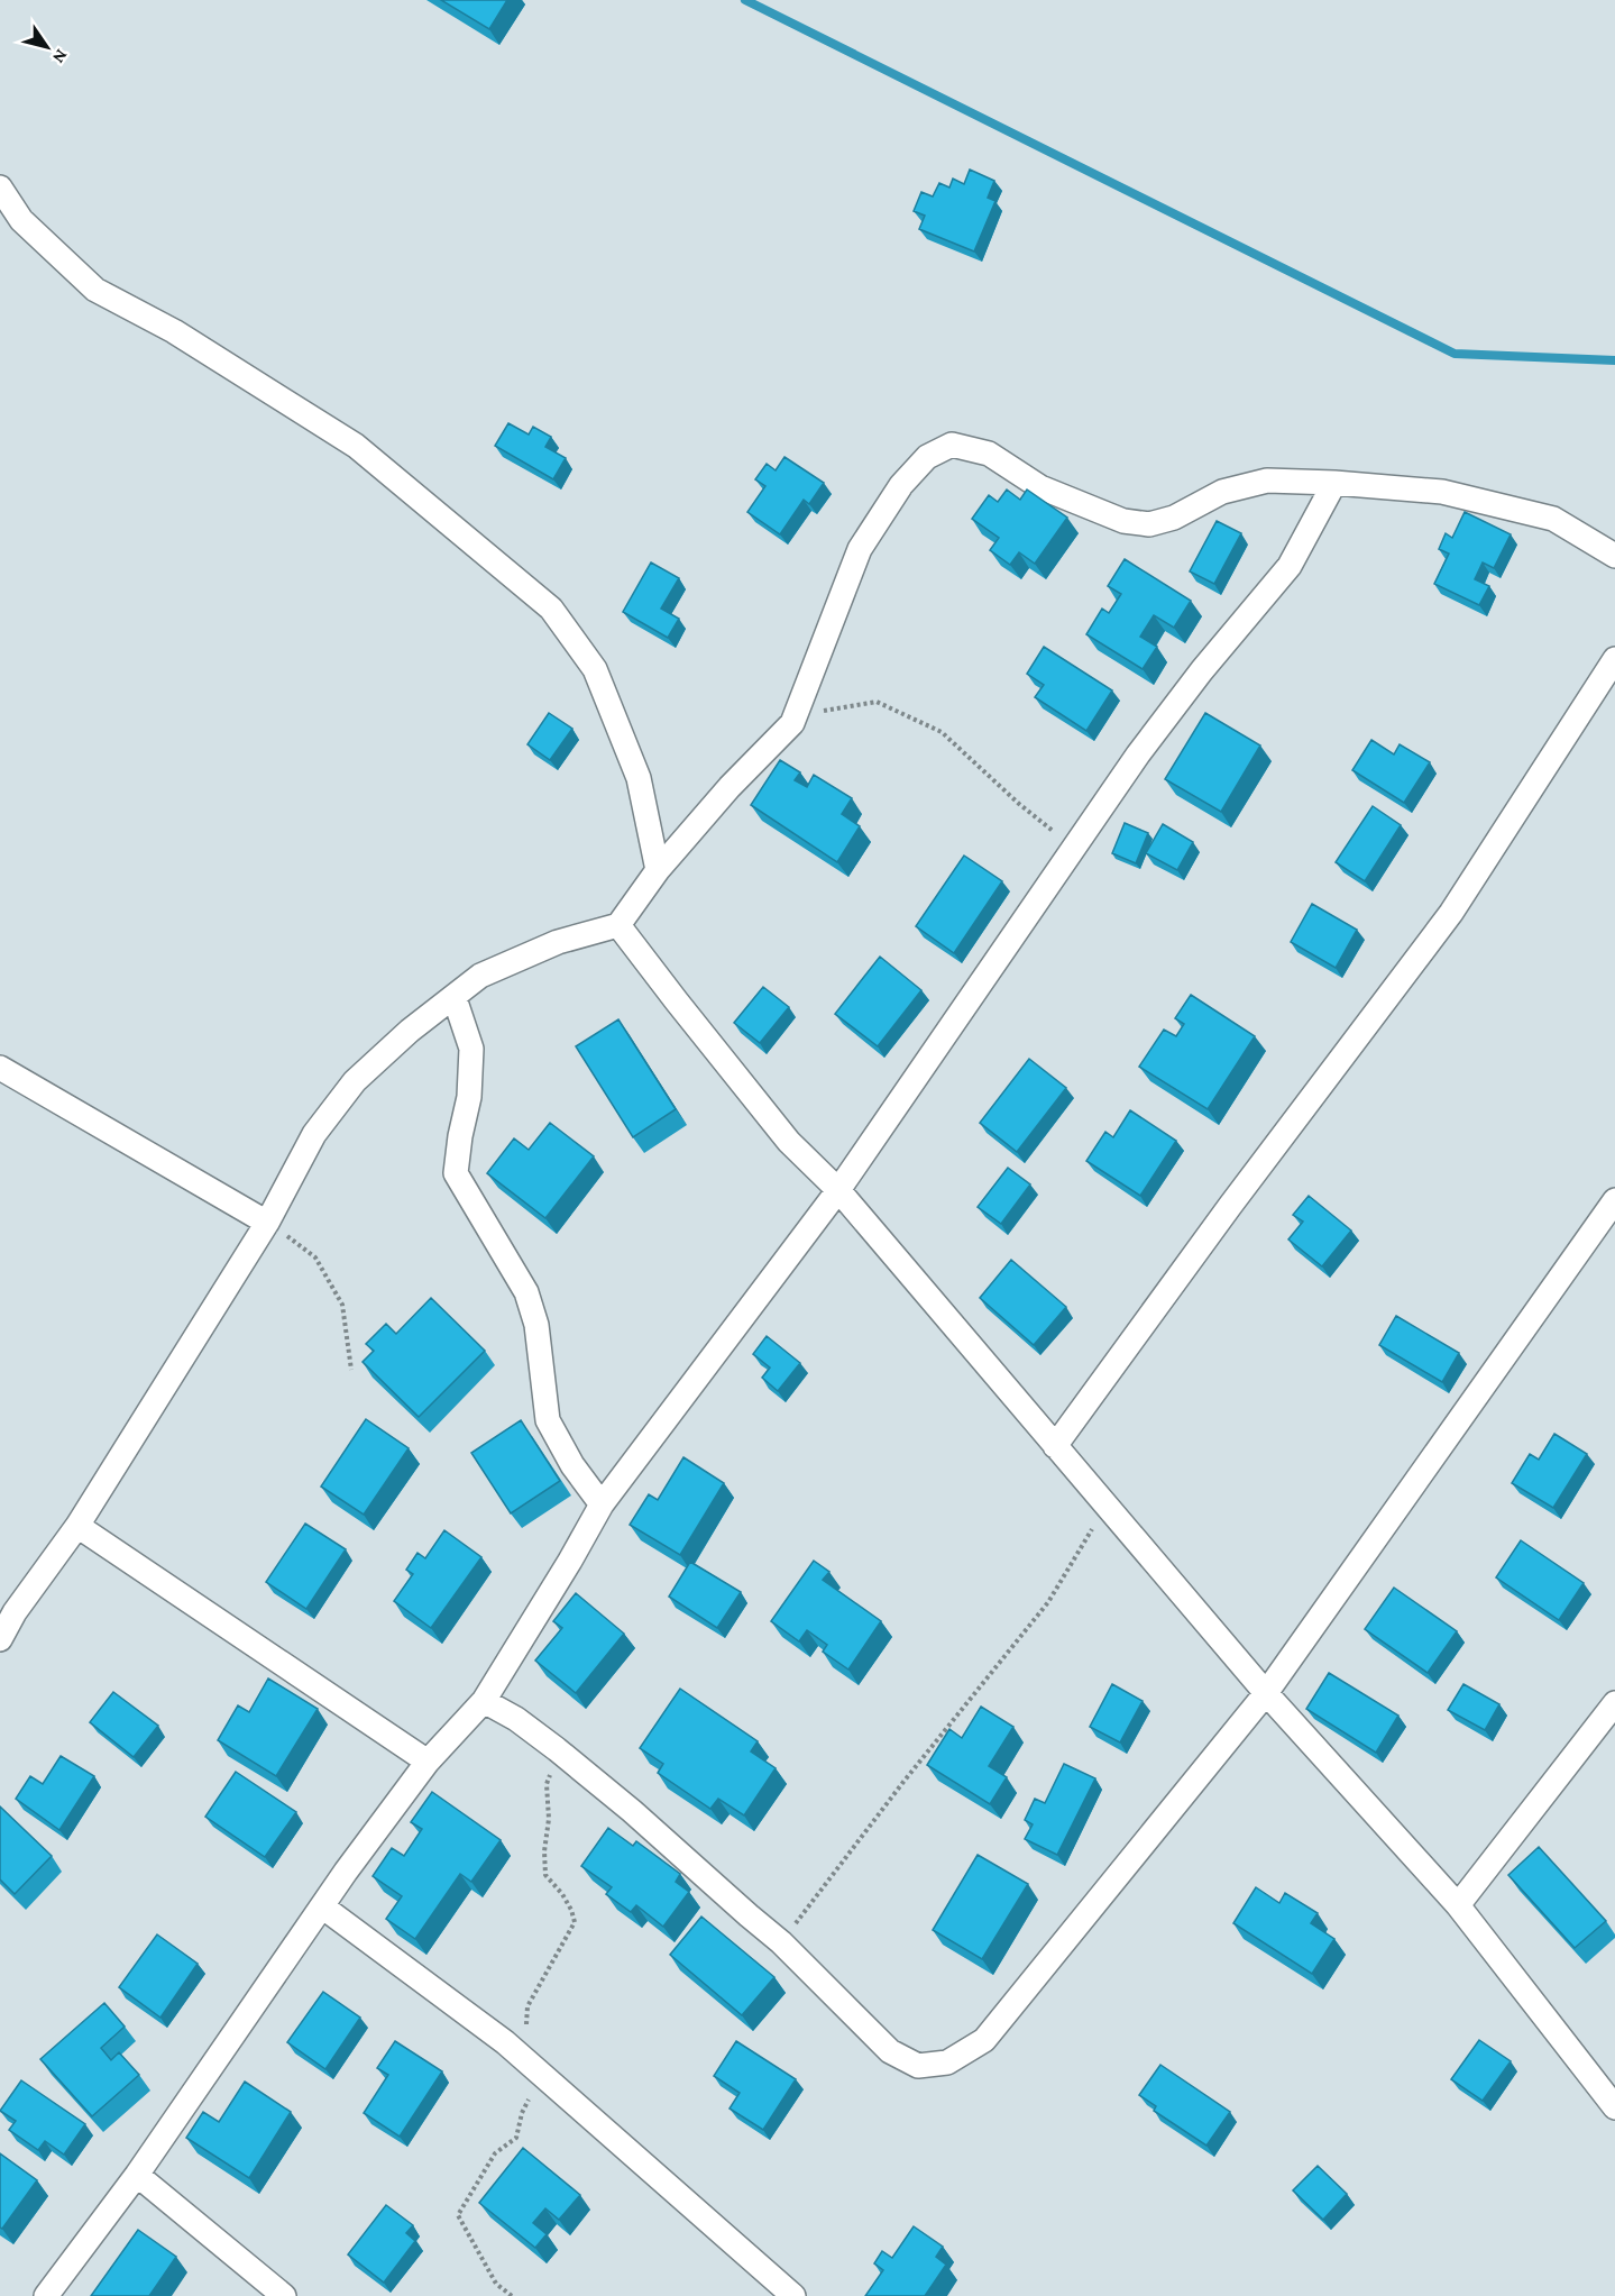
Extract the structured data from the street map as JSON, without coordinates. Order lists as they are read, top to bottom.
{
  "north": "bottom right"
}
